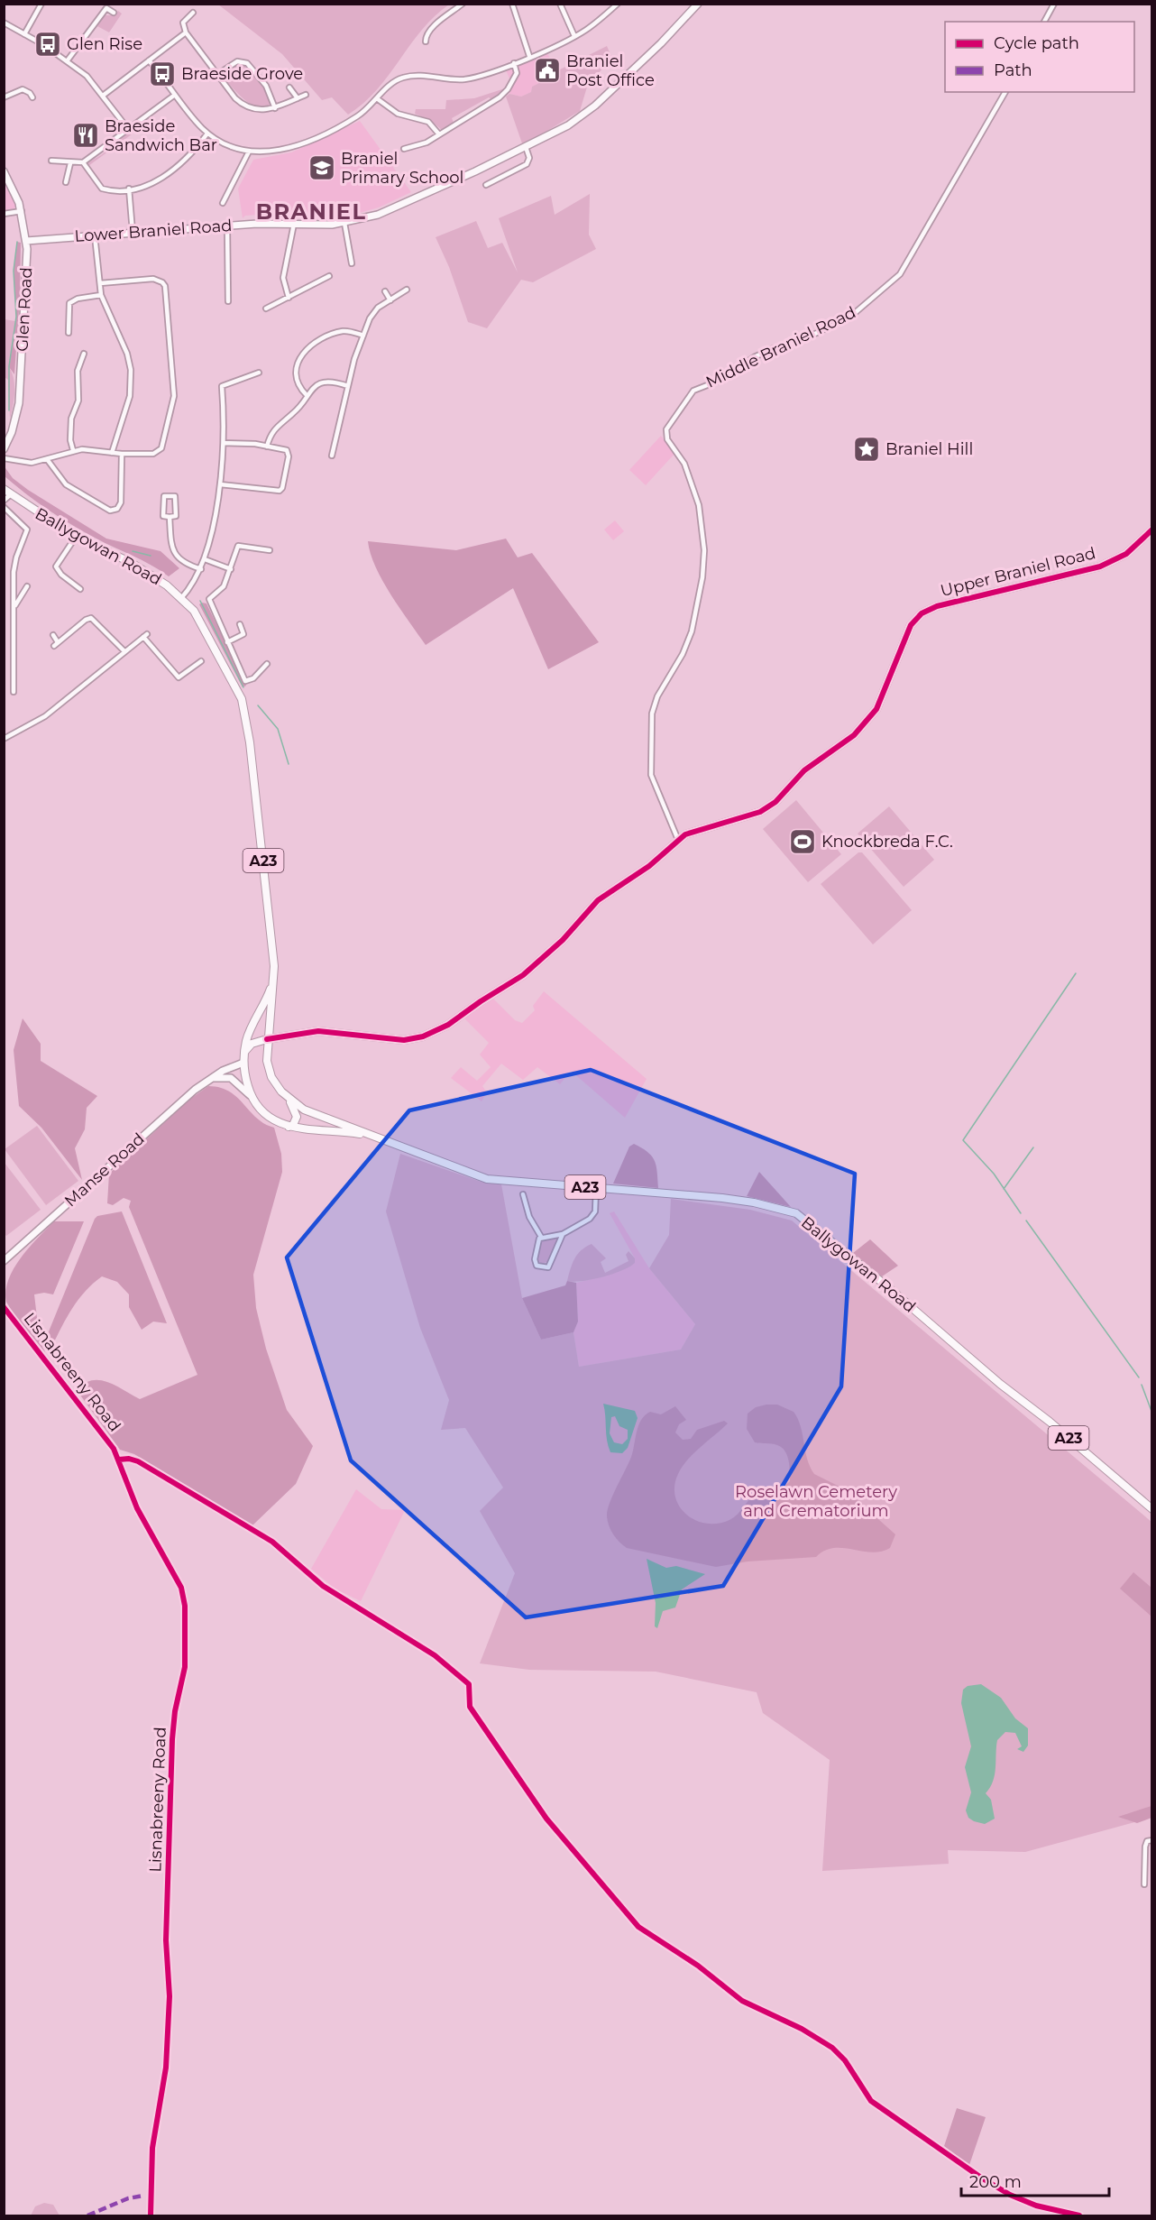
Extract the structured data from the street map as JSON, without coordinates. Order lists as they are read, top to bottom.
{
  "streets": {
    "main road": ["Ballygowan Road", "A23"],
    "street": [
      "Lower Braniel Road",
      "Glen Road",
      "Middle Braniel Road",
      "Upper Braniel Road",
      "Manse Road",
      "Lisnabreeny Road"
    ]
  },
  "crossings": [
    ["Lower Braniel Road", "Glen Road"],
    ["Middle Braniel Road", "Upper Braniel Road"],
    ["Ballygowan Road", "Upper Braniel Road"],
    ["Ballygowan Road", "A23"],
    ["Ballygowan Road", "Manse Road"]
  ],
  "districts": ["BRANIEL"],
  "parks": ["Roselawn Cemetery and Crematorium"],
  "places": {
    "bus stop": ["Glen Rise", "Braeside Grove"],
    "public building": ["Braniel Post Office"],
    "restaurant": ["Braeside Sandwich Bar"],
    "school or university": ["Braniel Primary School"],
    "place": ["Braniel Hill"],
    "sports": ["Knockbreda F.C."]
  },
  "legend": ["Cycle path", "Path"],
  "scale_bar": "200 m"
}
